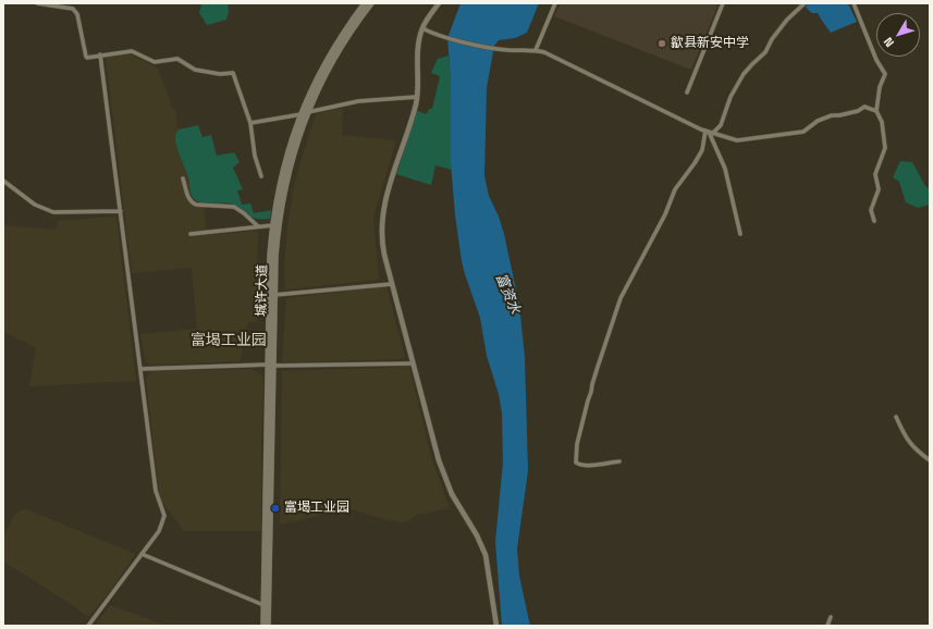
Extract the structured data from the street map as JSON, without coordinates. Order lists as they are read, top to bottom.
{
  "streets": {
    "main road": ["城许大道"]
  },
  "districts": ["富堨工业园"],
  "water": ["富资水"],
  "places": ["歙县新安中学", "富堨工业园"],
  "north": "bottom left"
}
